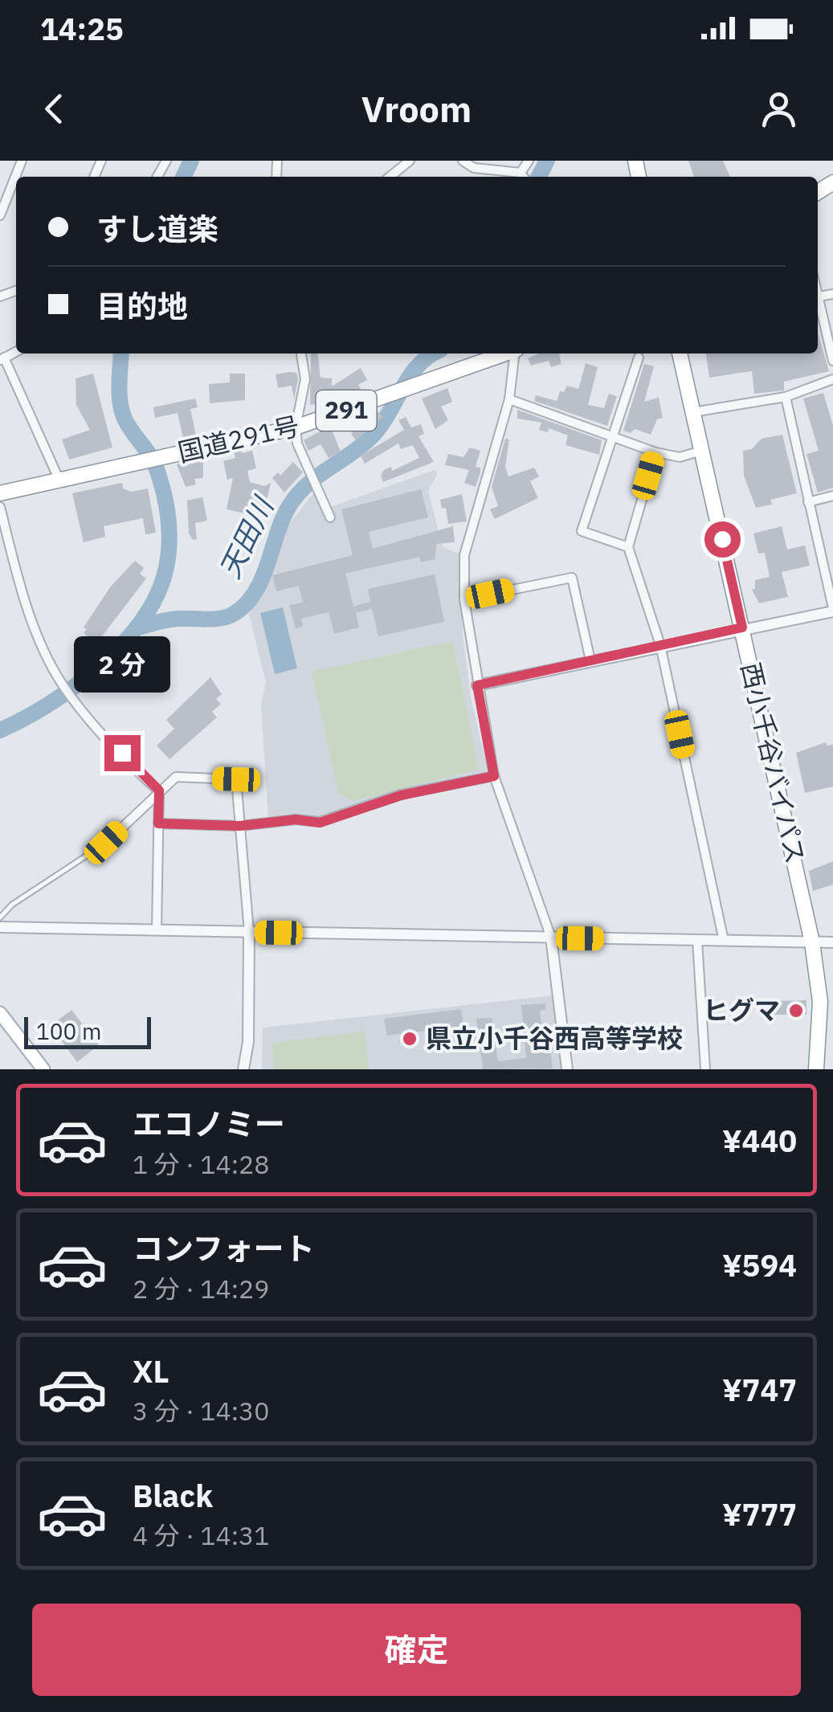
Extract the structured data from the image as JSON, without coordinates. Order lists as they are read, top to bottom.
{
  "streets": {
    "highway": ["291", "国道291号", "西小千谷バイパス"]
  },
  "water": ["天田川"],
  "places": ["ヒグマ", "県立小千谷西高等学校"],
  "scale_bar": "100 m",
  "page": {
    "status": "14:25",
    "header": "Vroom",
    "banner": ["すし道楽", "目的地"],
    "bubble": "2 分",
    "scale": "100 m",
    "list": [
      {
        "name": "エコノミー",
        "note": "1 分 · 14:28",
        "value": "¥440"
      },
      {
        "name": "コンフォート",
        "note": "2 分 · 14:29",
        "value": "¥594"
      },
      {
        "name": "XL",
        "note": "3 分 · 14:30",
        "value": "¥747"
      },
      {
        "name": "Black",
        "note": "4 分 · 14:31",
        "value": "¥777"
      }
    ],
    "buttons": "確定"
  }
}
